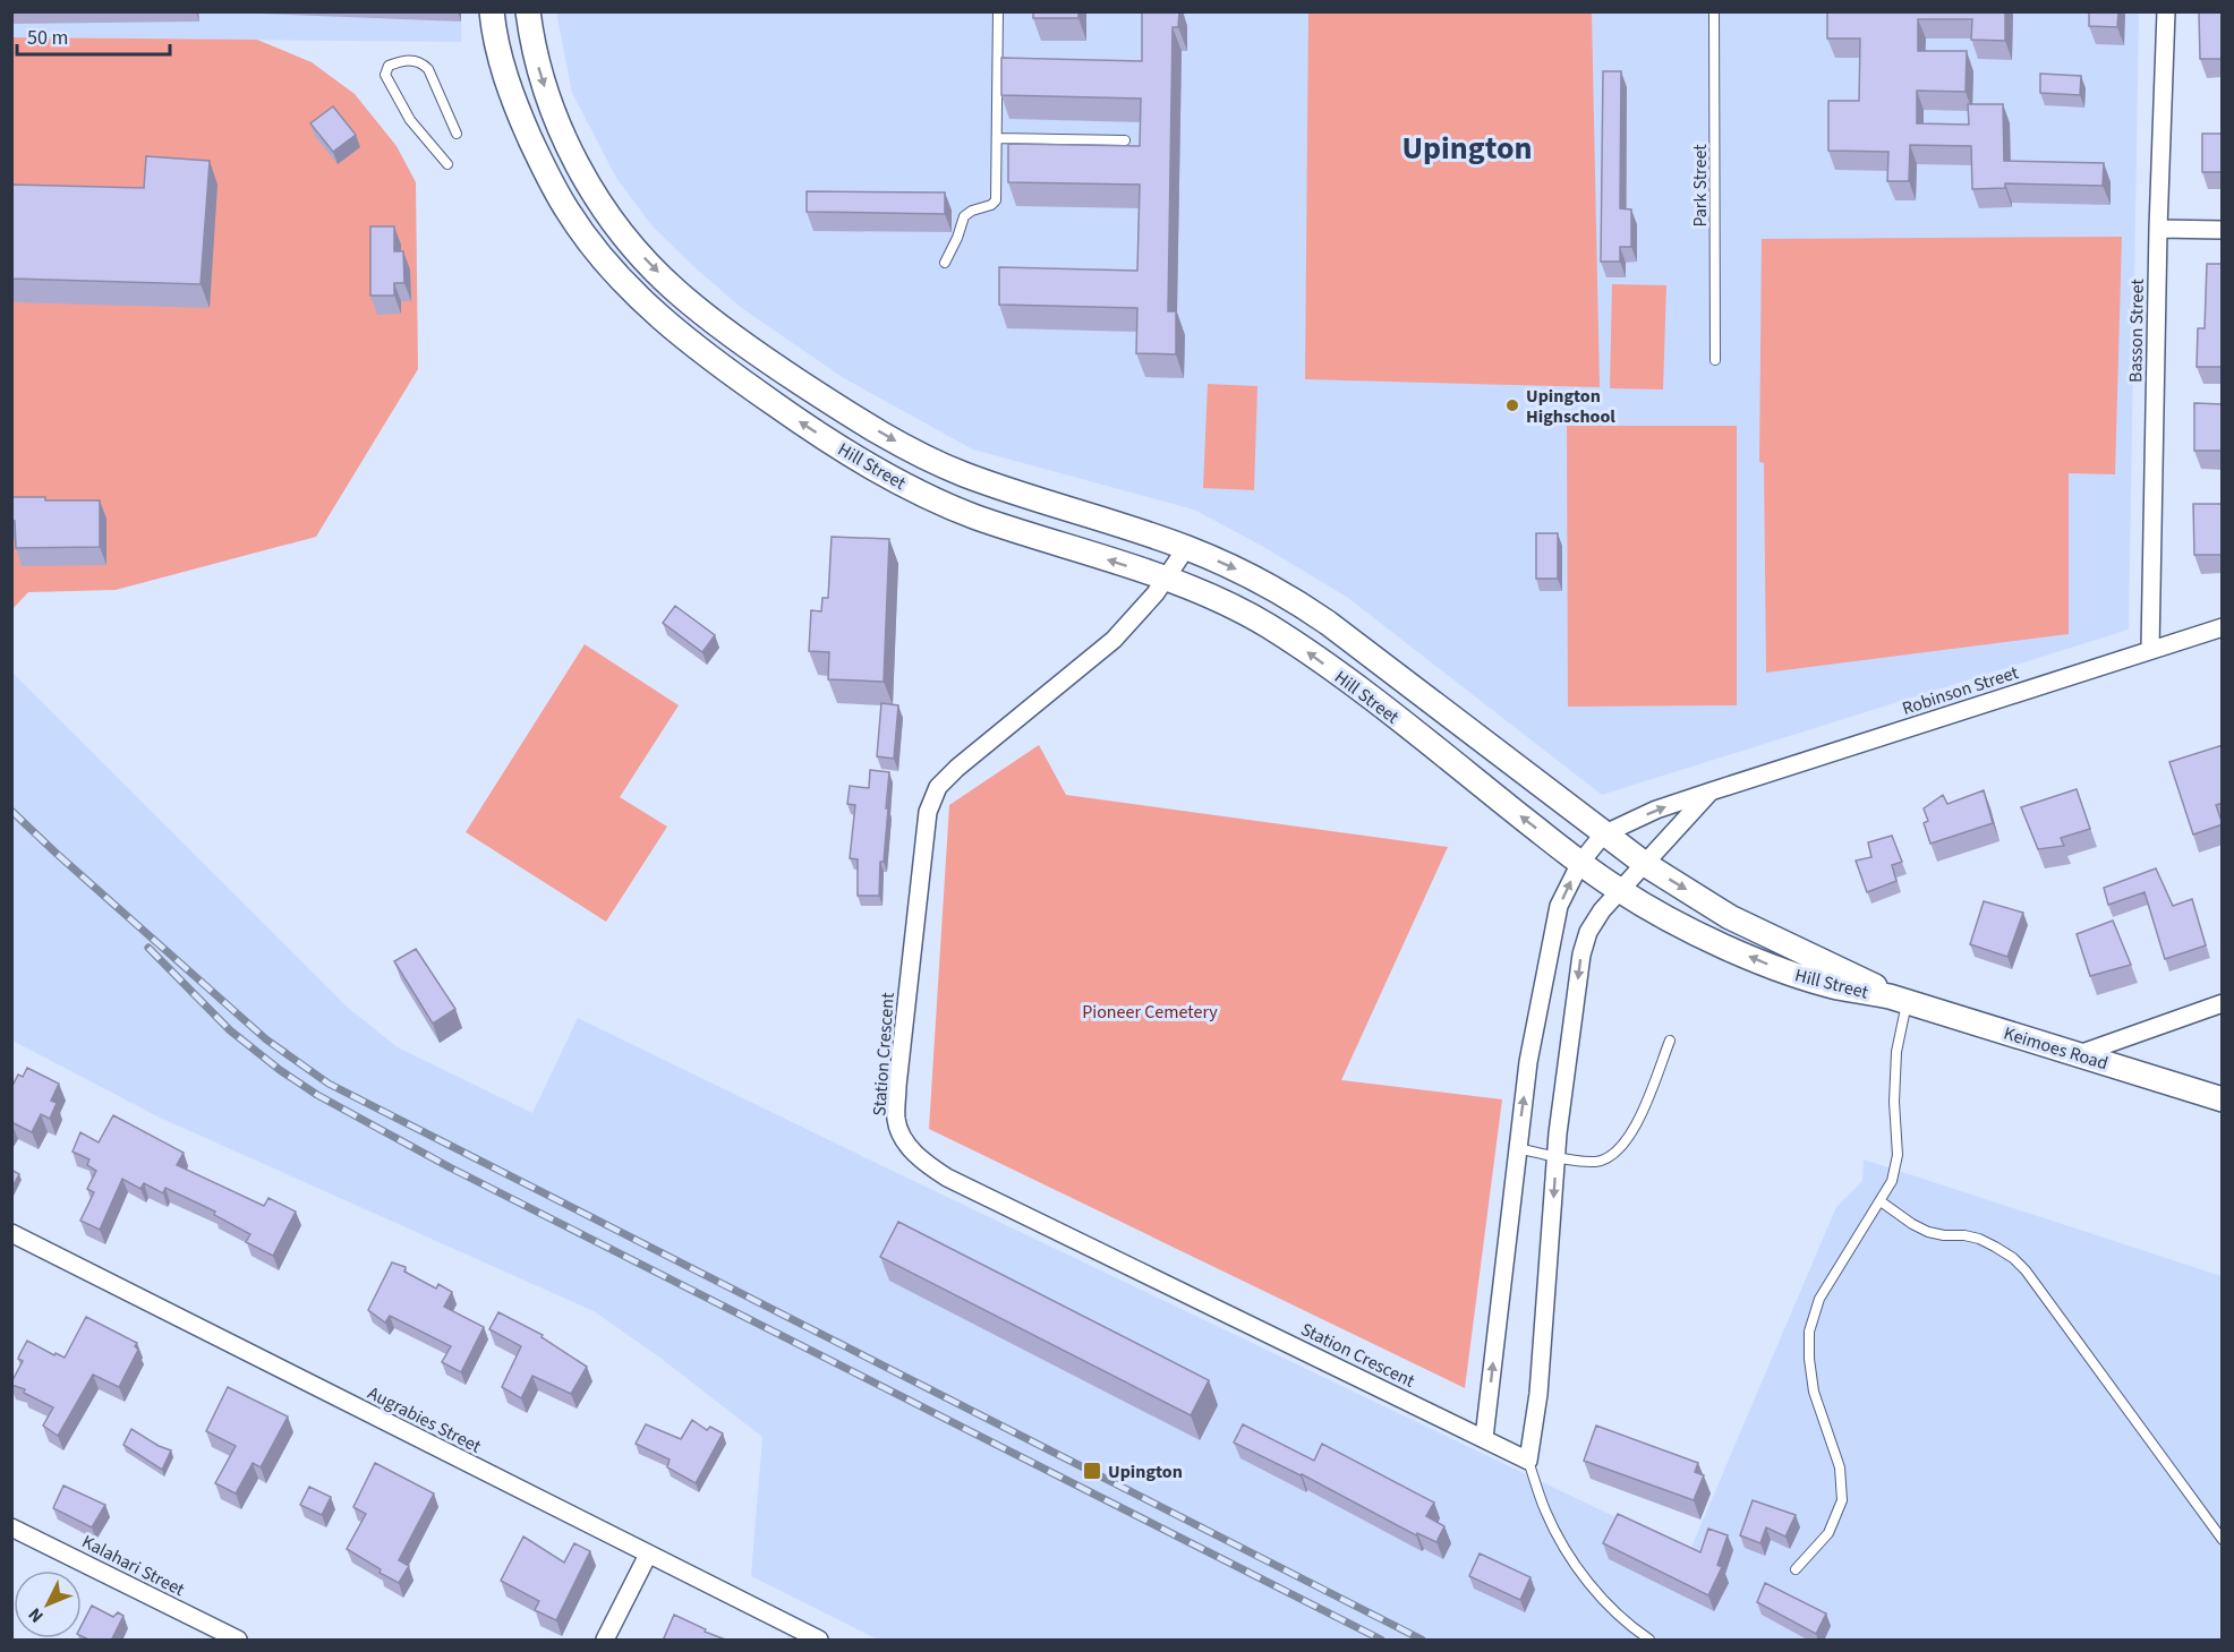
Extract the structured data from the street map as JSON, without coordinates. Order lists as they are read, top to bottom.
{
  "streets": {
    "street": [
      "Basson Street",
      "Hill Street",
      "Robinson Street",
      "Keimoes Road",
      "Station Crescent",
      "Augrabies Street",
      "Kalahari Street"
    ],
    "lane": ["Park Street"]
  },
  "crossings": [
    ["Basson Street", "Robinson Street"],
    ["Hill Street", "Robinson Street"],
    ["Hill Street", "Keimoes Road"],
    ["Hill Street", "Station Crescent"]
  ],
  "districts": ["Upington"],
  "parks": ["Pioneer Cemetery"],
  "places": {
    "other": ["Upington Highschool"],
    "transit": ["Upington"]
  },
  "scale_bar": "50 m",
  "north": "bottom left"
}
